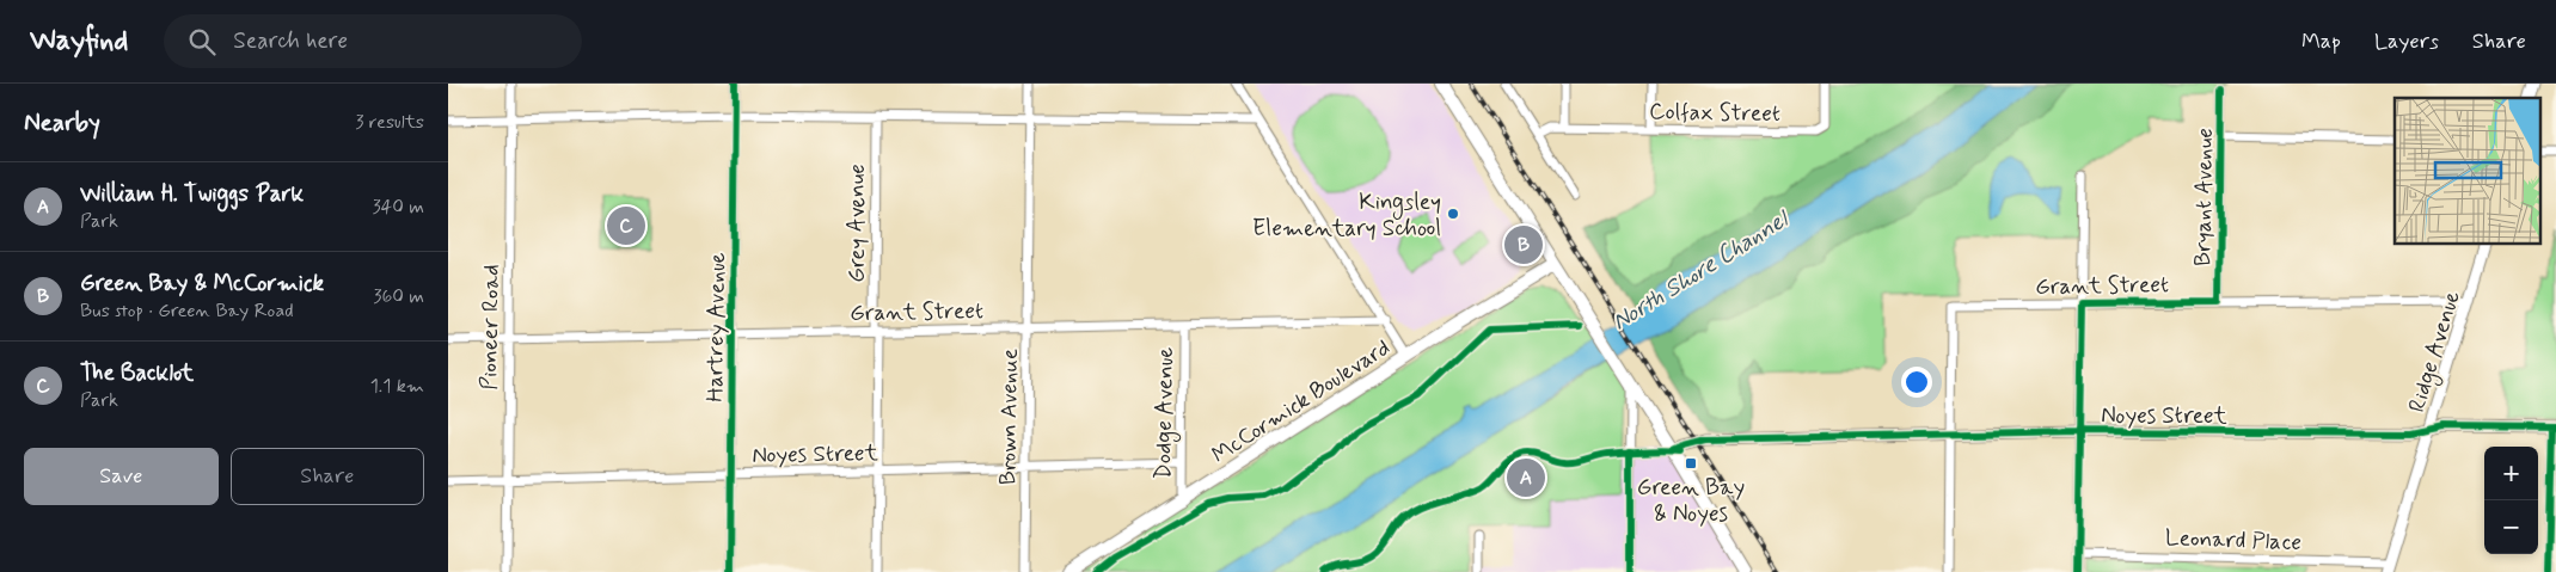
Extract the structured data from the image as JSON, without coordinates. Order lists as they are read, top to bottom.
{
  "streets": {
    "main road": ["McCormick Boulevard"],
    "street": [
      "Colfax Street",
      "Bryant Avenue",
      "Grey Avenue",
      "Grant Street",
      "Pioneer Road",
      "Hartrey Avenue",
      "Ridge Avenue",
      "Dodge Avenue",
      "Noyes Street",
      "Brown Avenue",
      "Leonard Place"
    ]
  },
  "crossings": [
    ["Bryant Avenue", "Grant Street"],
    ["Grey Avenue", "Grant Street"],
    ["Grey Avenue", "Noyes Street"],
    ["Grant Street", "Pioneer Road"],
    ["Grant Street", "Hartrey Avenue"],
    ["Grant Street", "Ridge Avenue"],
    ["Grant Street", "Dodge Avenue"],
    ["Grant Street", "Noyes Street"],
    ["Grant Street", "Brown Avenue"],
    ["Pioneer Road", "Noyes Street"],
    ["Hartrey Avenue", "Noyes Street"],
    ["Ridge Avenue", "Noyes Street"],
    ["Ridge Avenue", "Leonard Place"],
    ["McCormick Boulevard", "Dodge Avenue"],
    ["Dodge Avenue", "Noyes Street"],
    ["Noyes Street", "Brown Avenue"]
  ],
  "water": ["North Shore Channel"],
  "places": {
    "other": ["Kingsley Elementary School"],
    "transit": ["Green Bay & Noyes"]
  },
  "page": {
    "header": "Wayfind",
    "search": "Search here",
    "nav": ["Map", "Layers", "Share"],
    "heading": ["Nearby", "3 results"],
    "list": [
      {
        "mark": "A",
        "name": "William H. Twiggs Park",
        "note": "Park",
        "value": "340 m"
      },
      {
        "mark": "B",
        "name": "Green Bay & McCormick",
        "note": "Bus stop · Green Bay Road",
        "value": "360 m"
      },
      {
        "mark": "C",
        "name": "The Backlot",
        "note": "Park",
        "value": "1.1 km"
      }
    ],
    "pins": ["C", "B", "A"],
    "buttons": ["Save", "Share"],
    "map_buttons": ["+", "−"]
  }
}
